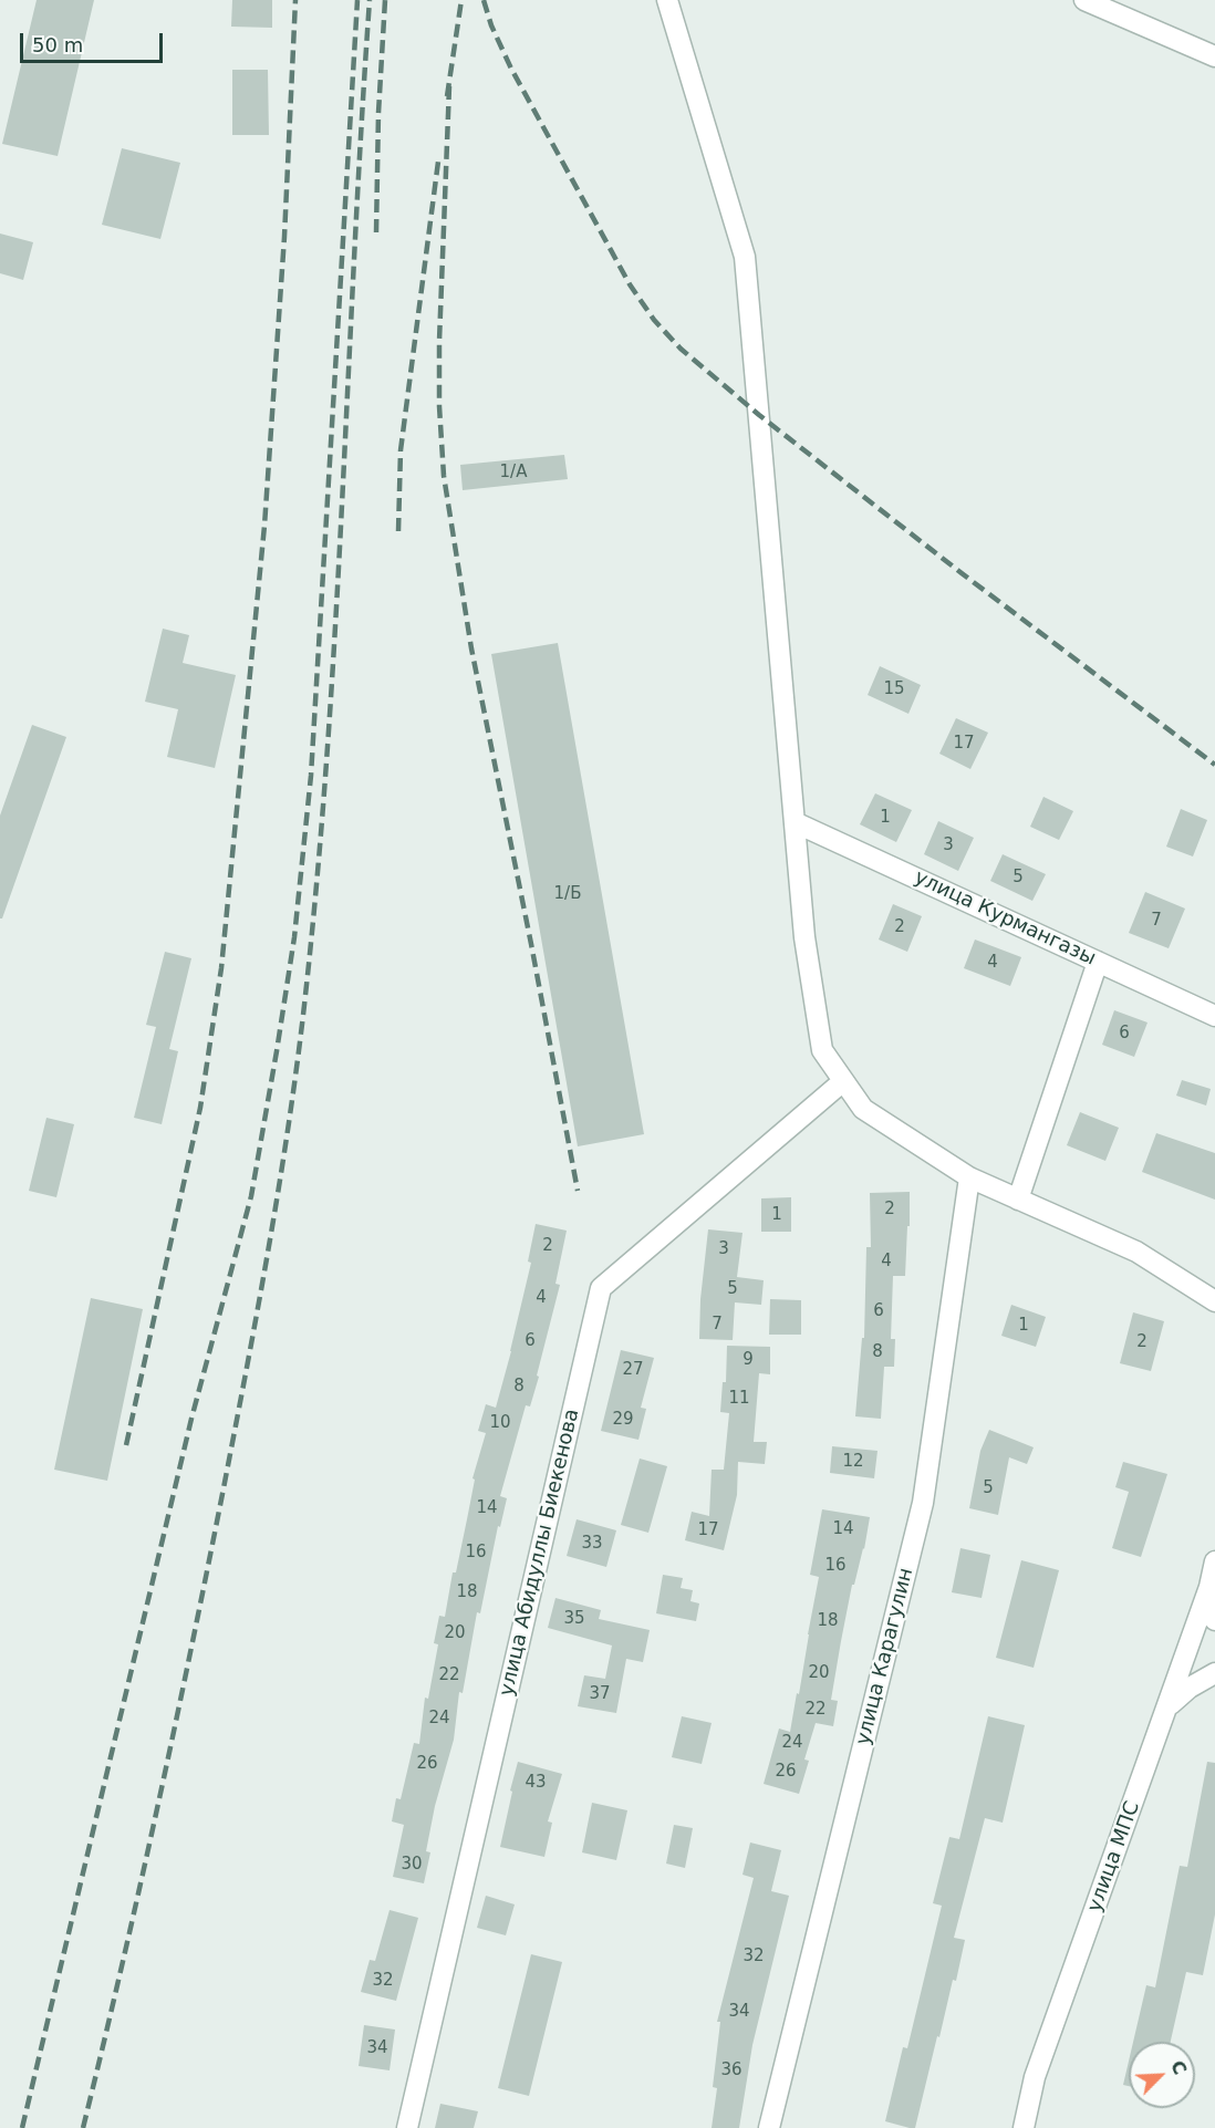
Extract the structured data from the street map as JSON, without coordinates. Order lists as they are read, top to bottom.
{
  "streets": {
    "street": [
      "улица Курмангазы",
      "улица Абидуллы Биекенова",
      "улица Карагулин",
      "улица МПС"
    ]
  },
  "house_numbers": [
    "1/А",
    "15",
    "17",
    "1",
    "3",
    "5",
    "1/Б",
    "7",
    "2",
    "4",
    "6",
    "2",
    "1",
    "2",
    "3",
    "4",
    "5",
    "4",
    "6",
    "7",
    "1",
    "6",
    "2",
    "8",
    "9",
    "27",
    "8",
    "11",
    "29",
    "10",
    "12",
    "5",
    "14",
    "14",
    "17",
    "33",
    "16",
    "16",
    "18",
    "35",
    "18",
    "20",
    "20",
    "22",
    "37",
    "22",
    "24",
    "24",
    "26",
    "26",
    "43",
    "30",
    "32",
    "32",
    "34",
    "34",
    "36"
  ],
  "scale_bar": "50 m",
  "north": "top right"
}
